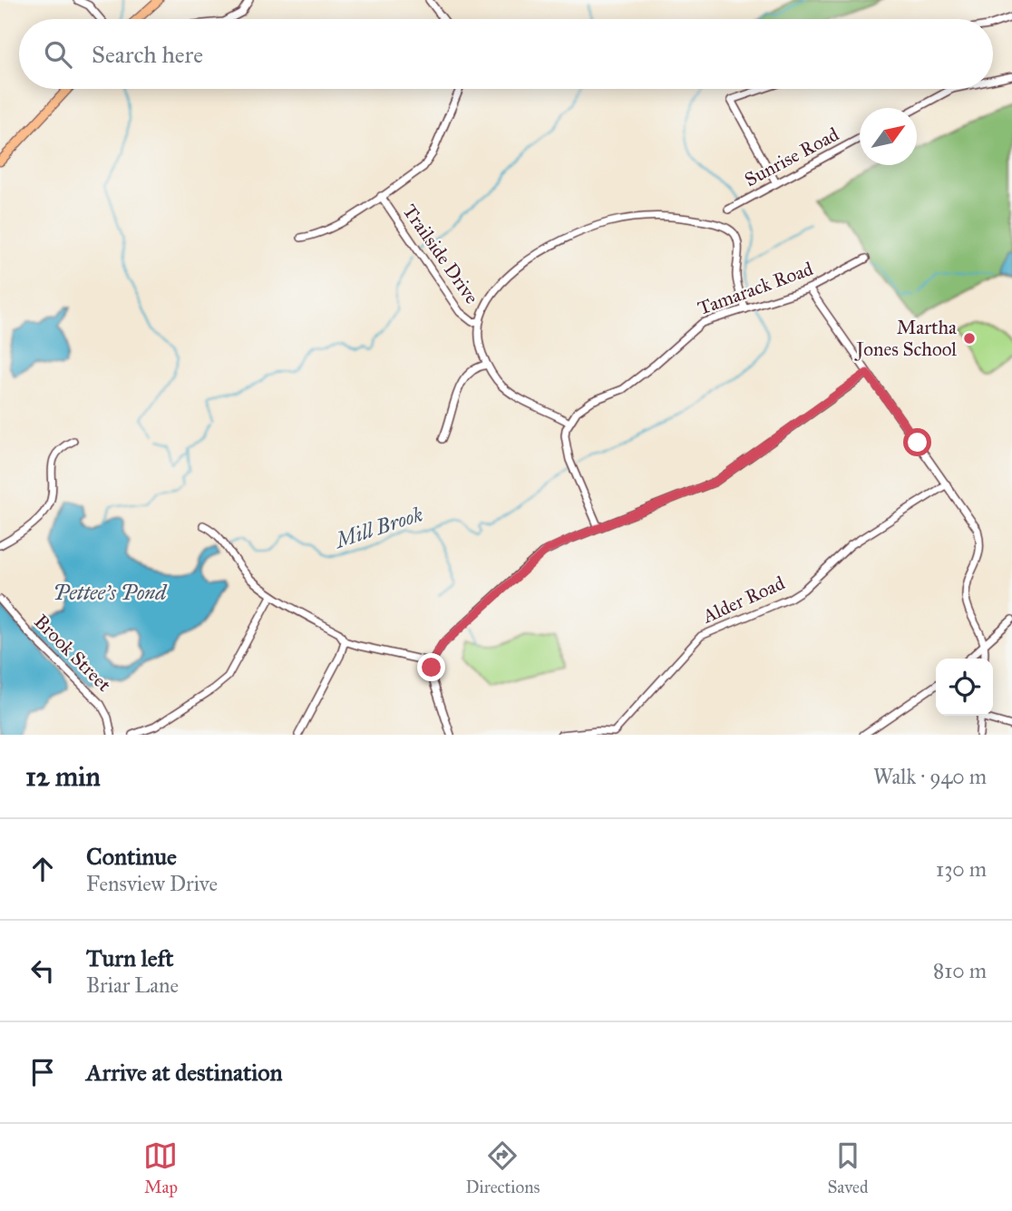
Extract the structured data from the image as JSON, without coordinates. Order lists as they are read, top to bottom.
{
  "streets": {
    "street": [
      "Sunrise Road",
      "Trailside Drive",
      "Tamarack Road",
      "Alder Road",
      "Brook Street"
    ]
  },
  "water": ["Mill Brook", "Pettee's Pond"],
  "places": ["Martha Jones School"],
  "north": "top right",
  "page": {
    "search": "Search here",
    "heading": ["12 min", "Walk · 940 m"],
    "list": [
      ["Continue", "Fensview Drive", "130 m"],
      ["Turn left", "Briar Lane", "810 m"],
      "Arrive at destination"
    ],
    "nav": ["Map", "Directions", "Saved"]
  }
}
